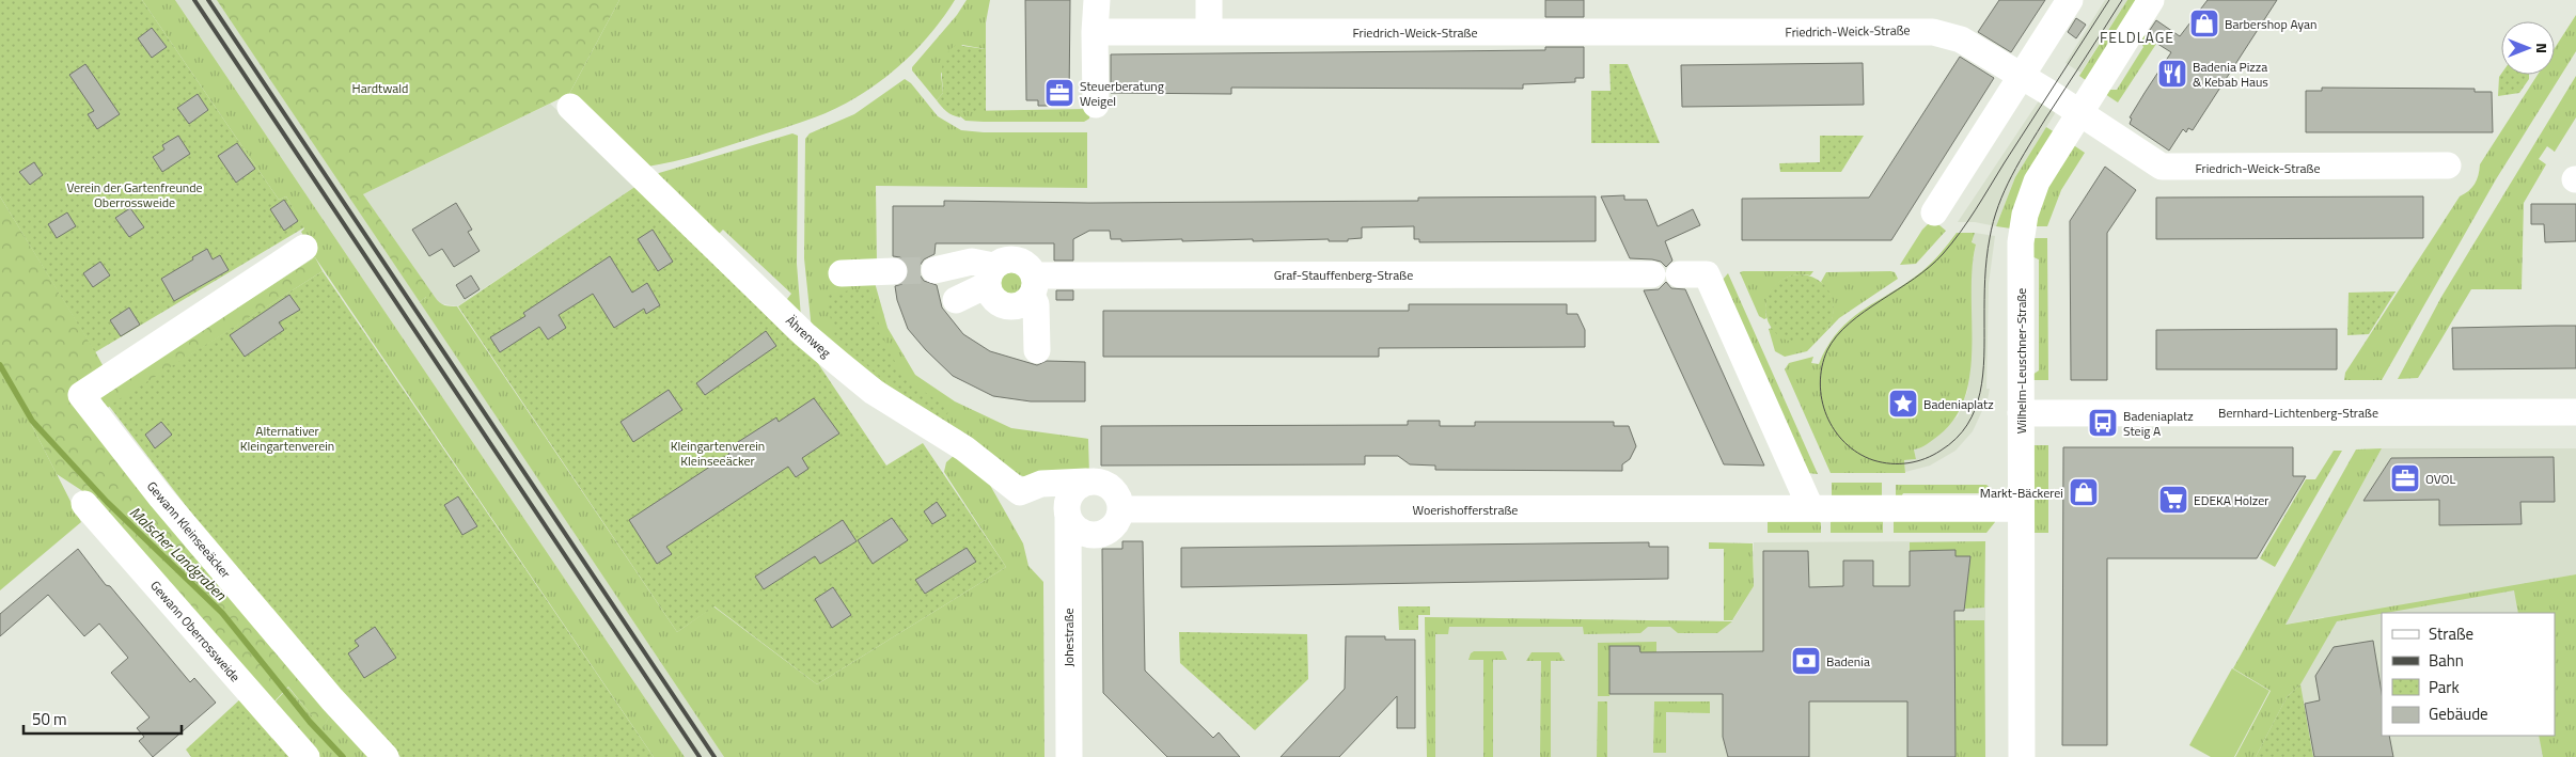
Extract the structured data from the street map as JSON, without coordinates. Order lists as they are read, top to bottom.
{
  "streets": {
    "street": [
      "Friedrich-Weick-Straße",
      "Graf-Stauffenberg-Straße",
      "Ährenweg",
      "Wilhelm-Leuschner-Straße",
      "Bernhard-Lichtenberg-Straße",
      "Woerishofferstraße",
      "Gewann Kleinseeäcker",
      "Gewann Oberrossweide",
      "Johestraße"
    ]
  },
  "crossings": [
    ["Friedrich-Weick-Straße", "Wilhelm-Leuschner-Straße"],
    ["Ährenweg", "Woerishofferstraße"],
    ["Ährenweg", "Johestraße"],
    ["Wilhelm-Leuschner-Straße", "Bernhard-Lichtenberg-Straße"],
    ["Woerishofferstraße", "Johestraße"]
  ],
  "districts": ["FELDLAGE"],
  "water": ["Malscher Landgraben"],
  "parks": [
    "Hardtwald",
    "Verein der Gartenfreunde Oberrossweide",
    "Alternativer Kleingartenverein",
    "Kleingartenverein Kleinseeäcker"
  ],
  "places": {
    "shop": ["Barbershop Ayan", "Markt-Bäckerei"],
    "restaurant": ["Badenia Pizza & Kebab Haus"],
    "office": ["Steuerberatung Weigel", "OVOL"],
    "place": ["Badeniaplatz"],
    "bus stop": ["Badeniaplatz Steig A"],
    "supermarket": ["EDEKA Holzer"],
    "bank": ["Badenia"]
  },
  "legend": [
    "Straße",
    "Bahn",
    "Park",
    "Gebäude"
  ],
  "scale_bar": "50 m",
  "north": "right"
}
